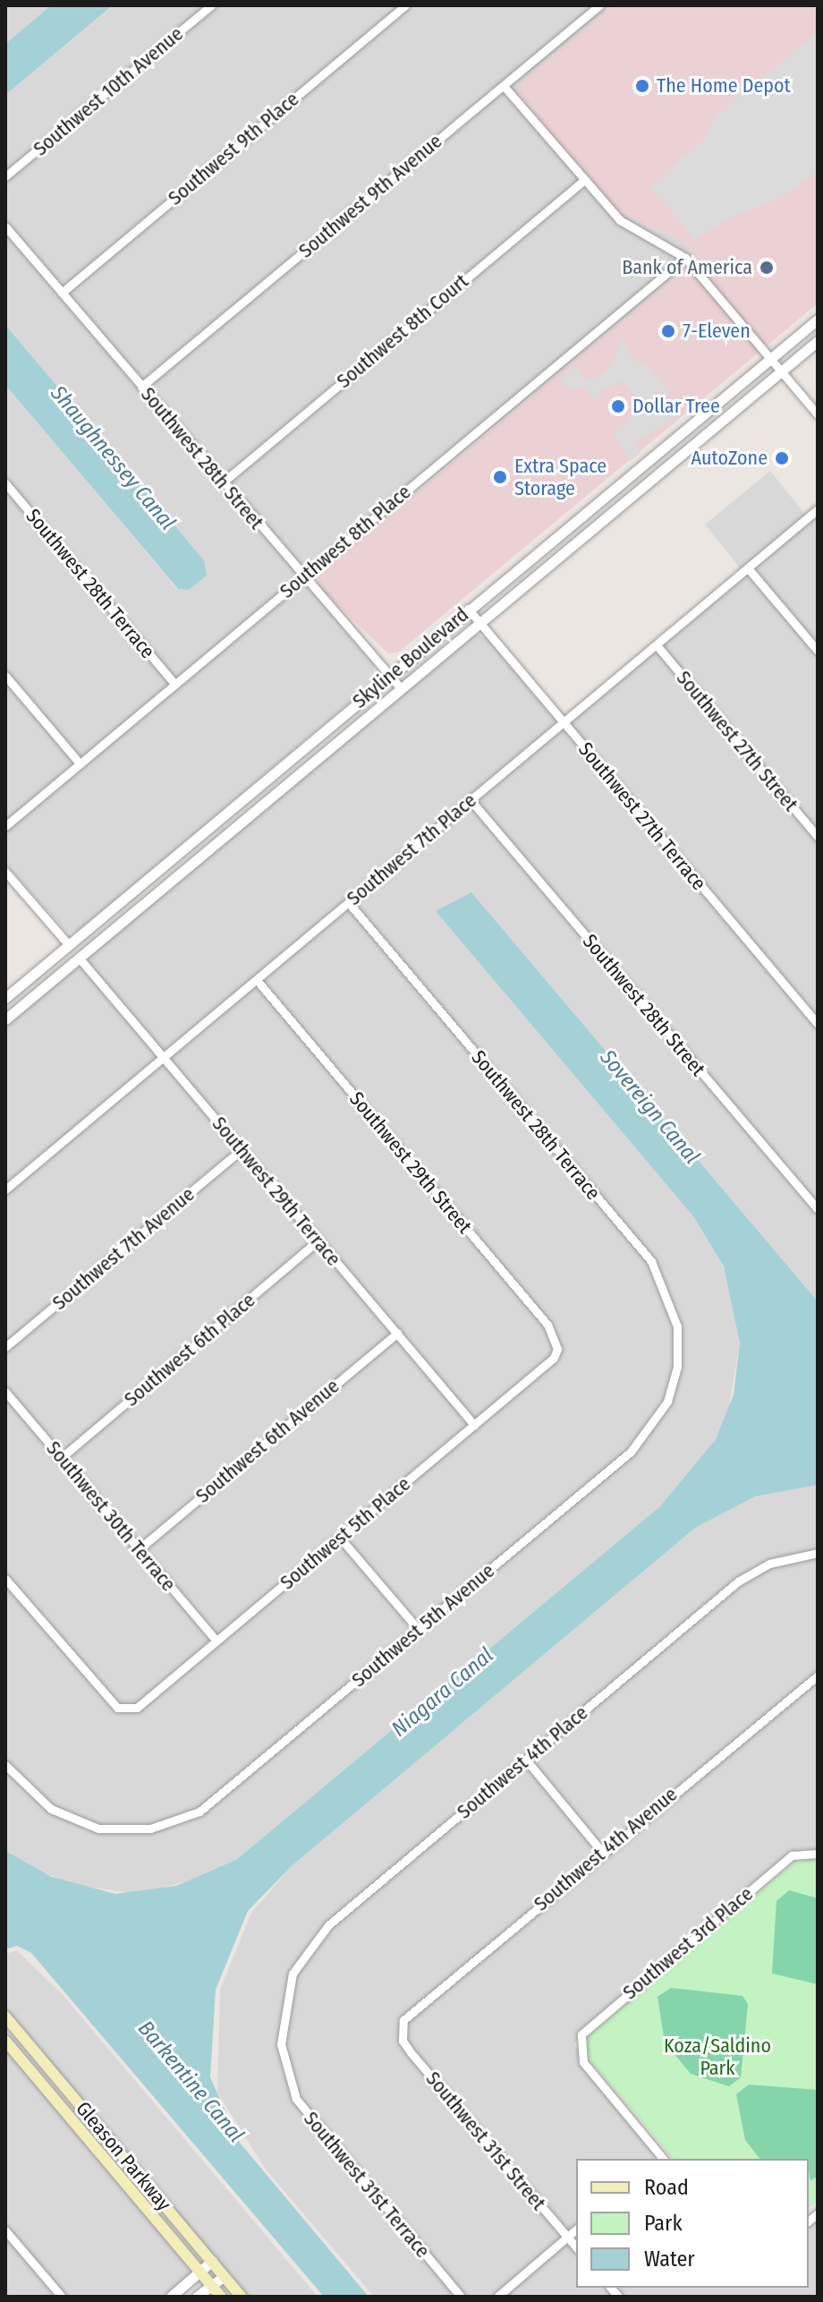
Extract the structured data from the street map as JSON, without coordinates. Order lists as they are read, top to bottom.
{
  "streets": {
    "main road": ["Gleason Parkway"],
    "street": [
      "Southwest 10th Avenue",
      "Southwest 9th Place",
      "Southwest 9th Avenue",
      "Southwest 8th Court",
      "Southwest 28th Street",
      "Southwest 8th Place",
      "Southwest 28th Terrace",
      "Skyline Boulevard",
      "Southwest 27th Street",
      "Southwest 27th Terrace",
      "Southwest 7th Place",
      "Southwest 29th Street",
      "Southwest 29th Terrace",
      "Southwest 7th Avenue",
      "Southwest 6th Place",
      "Southwest 6th Avenue",
      "Southwest 30th Terrace",
      "Southwest 5th Place",
      "Southwest 5th Avenue",
      "Southwest 4th Place",
      "Southwest 4th Avenue",
      "Southwest 3rd Place",
      "Southwest 31st Street",
      "Southwest 31st Terrace"
    ]
  },
  "crossings": [
    ["Southwest 9th Place", "Southwest 28th Street"],
    ["Southwest 9th Avenue", "Southwest 28th Street"],
    ["Southwest 8th Court", "Southwest 28th Street"],
    ["Southwest 28th Street", "Southwest 8th Place"],
    ["Southwest 28th Street", "Skyline Boulevard"],
    ["Southwest 28th Street", "Southwest 7th Place"],
    ["Southwest 8th Place", "Southwest 28th Terrace"],
    ["Southwest 28th Terrace", "Southwest 7th Place"],
    ["Southwest 28th Terrace", "Southwest 5th Avenue"],
    ["Skyline Boulevard", "Southwest 27th Terrace"],
    ["Skyline Boulevard", "Southwest 29th Terrace"],
    ["Southwest 27th Street", "Southwest 7th Place"],
    ["Southwest 27th Terrace", "Southwest 7th Place"],
    ["Southwest 7th Place", "Southwest 29th Street"],
    ["Southwest 7th Place", "Southwest 29th Terrace"],
    ["Southwest 29th Street", "Southwest 5th Place"],
    ["Southwest 29th Terrace", "Southwest 7th Avenue"],
    ["Southwest 29th Terrace", "Southwest 6th Place"],
    ["Southwest 29th Terrace", "Southwest 6th Avenue"],
    ["Southwest 29th Terrace", "Southwest 5th Place"],
    ["Southwest 6th Place", "Southwest 30th Terrace"],
    ["Southwest 6th Avenue", "Southwest 30th Terrace"],
    ["Southwest 30th Terrace", "Southwest 5th Place"],
    ["Southwest 4th Place", "Southwest 31st Terrace"],
    ["Southwest 4th Avenue", "Southwest 31st Street"]
  ],
  "water": [
    "Shaughnessey Canal",
    "Sovereign Canal",
    "Niagara Canal",
    "Barkentine Canal"
  ],
  "parks": ["Koza/Saldino Park"],
  "places": [
    "The Home Depot",
    "Bank of America",
    "7-Eleven",
    "Dollar Tree",
    "AutoZone",
    "Extra Space Storage"
  ],
  "legend": ["Road", "Park", "Water"]
}
